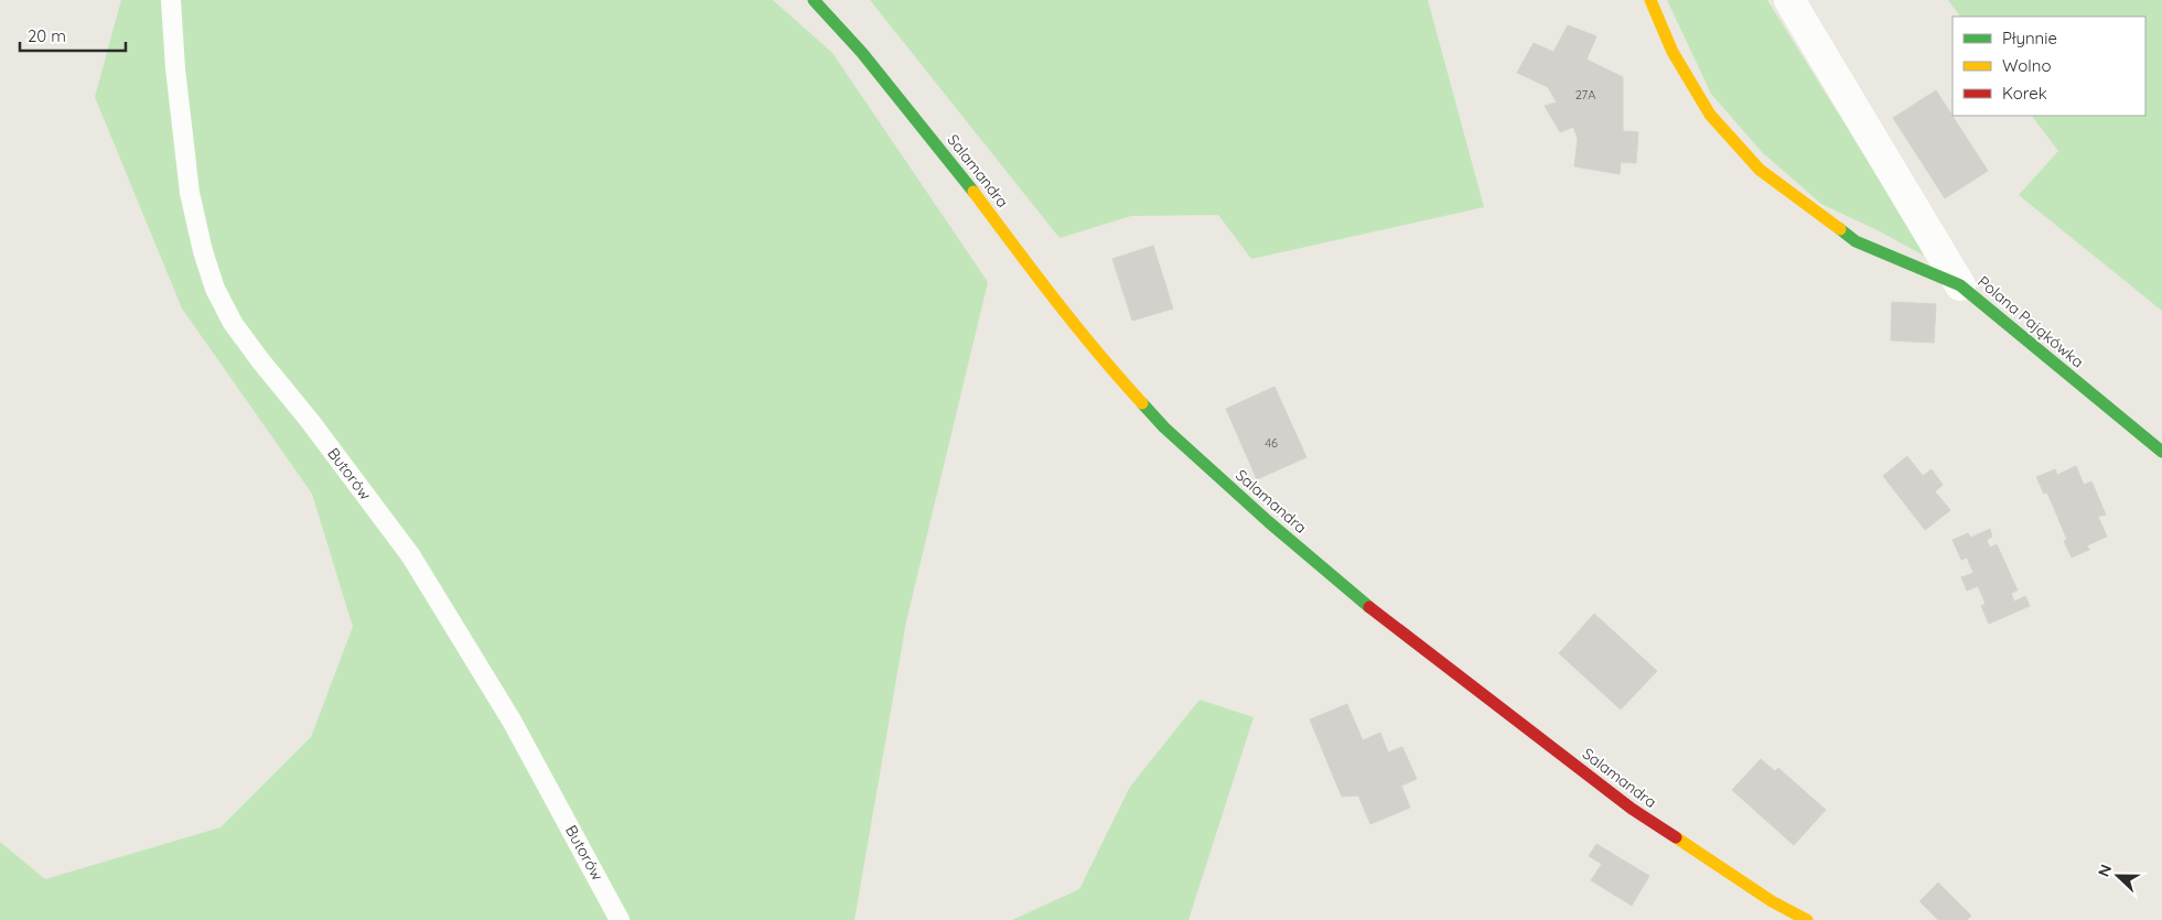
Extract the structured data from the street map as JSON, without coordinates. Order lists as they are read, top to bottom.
{
  "streets": {
    "street": ["Salamandra", "Polana Pająkówka"],
    "lane": ["Butorów"]
  },
  "house_numbers": ["27A", "46"],
  "legend": ["Płynnie", "Wolno", "Korek"],
  "scale_bar": "20 m",
  "north": "left"
}
